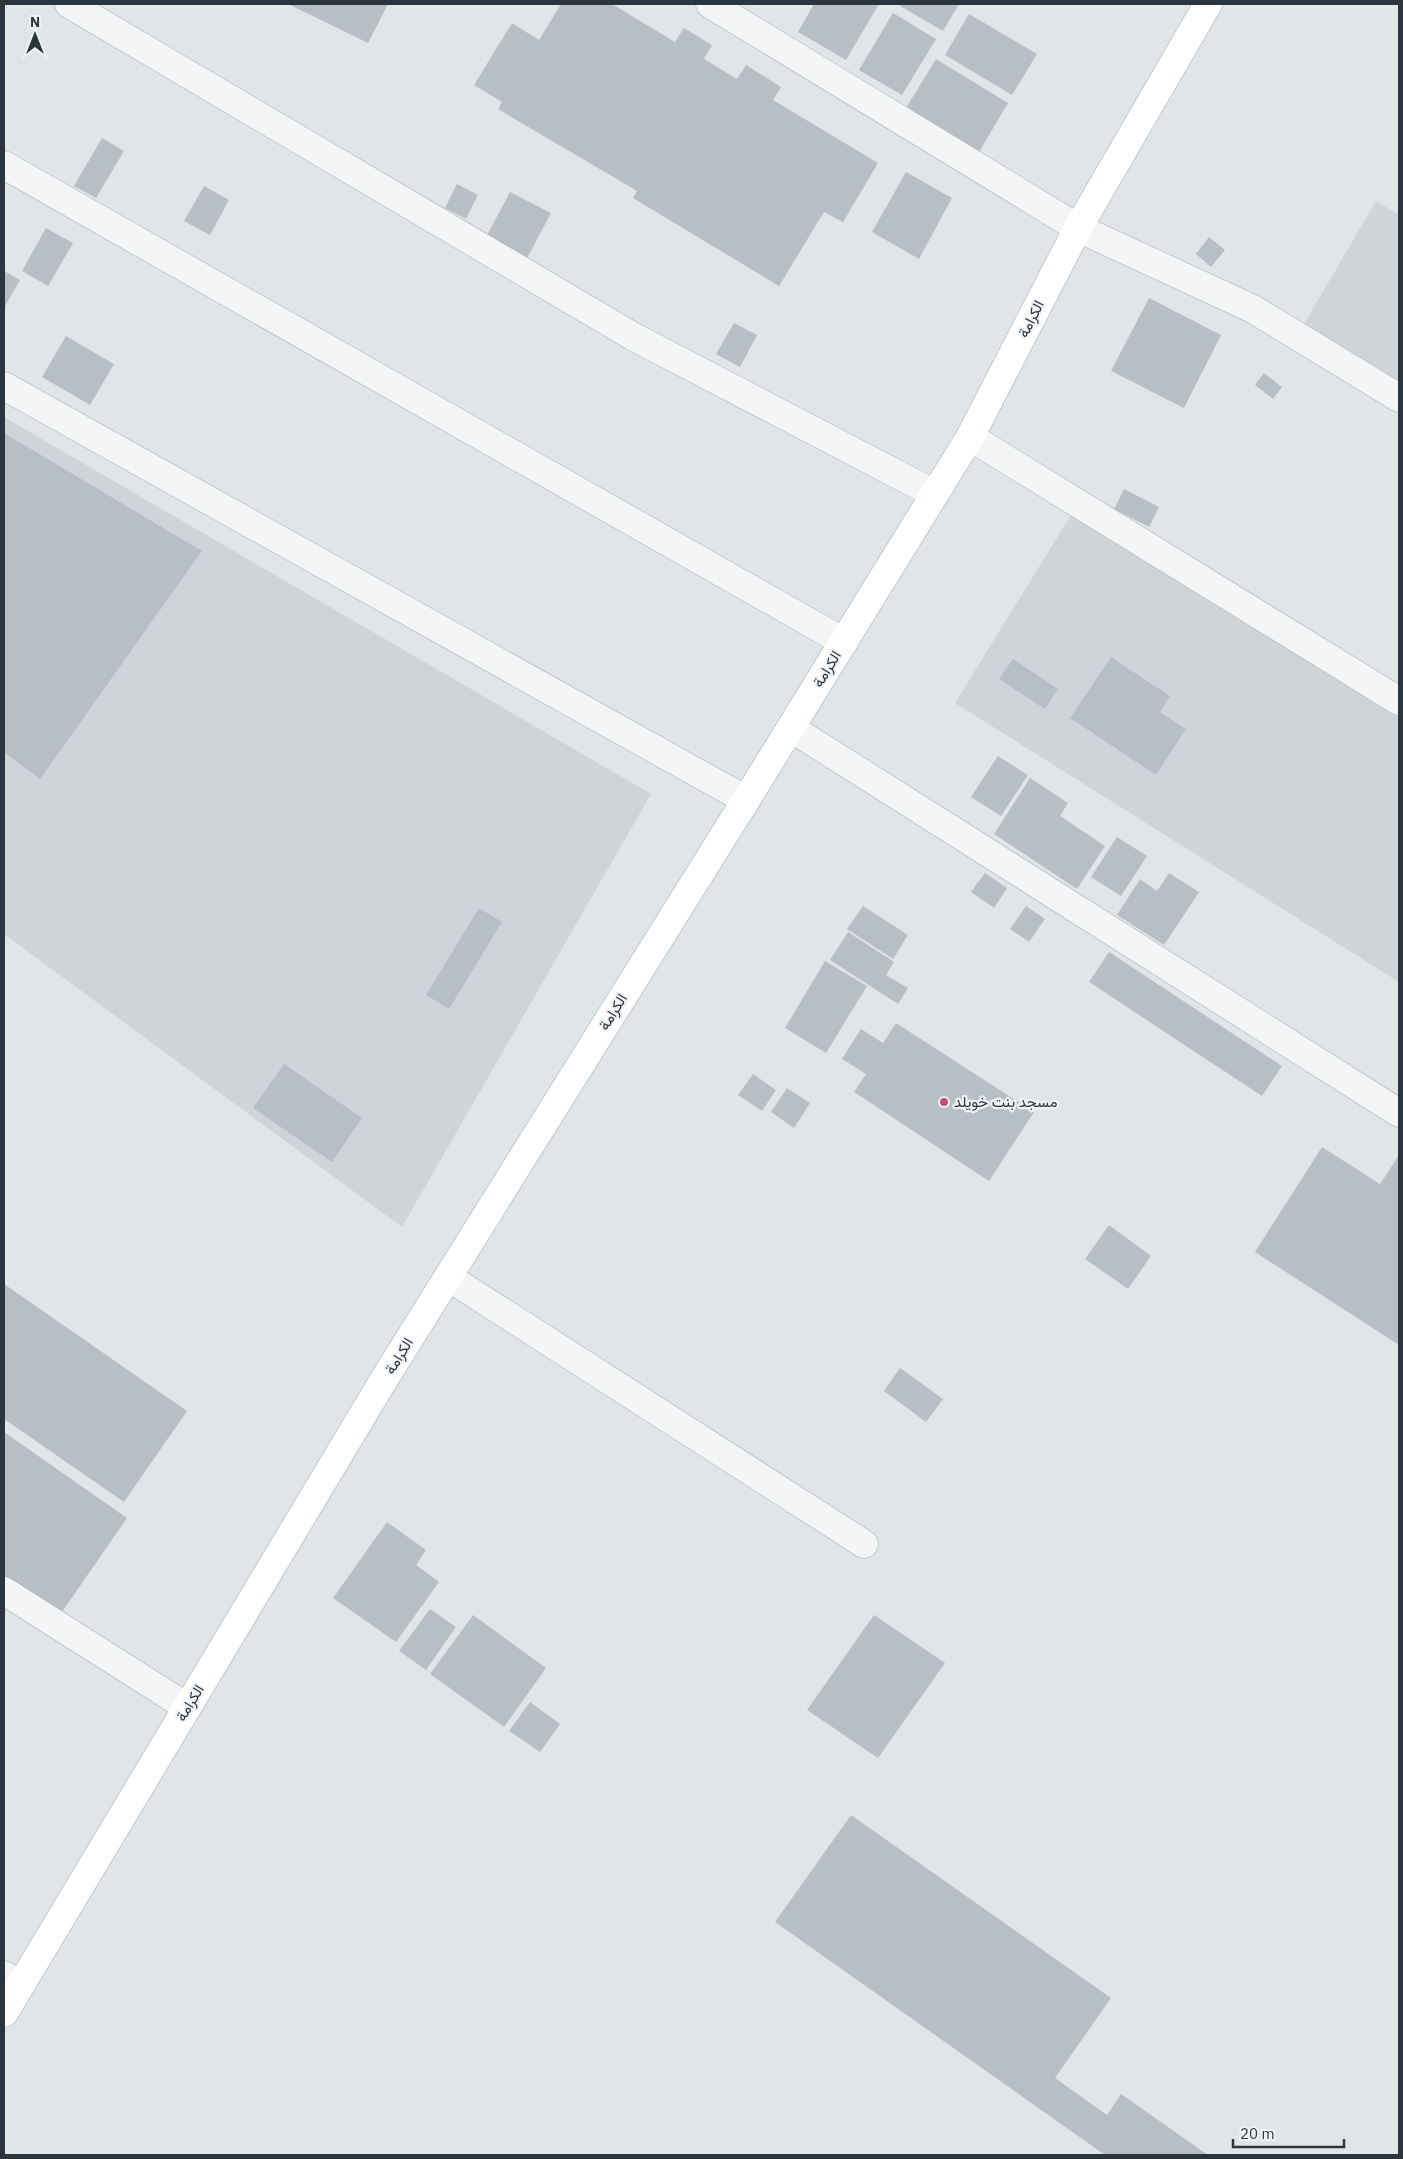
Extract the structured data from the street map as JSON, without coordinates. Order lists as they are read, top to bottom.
{
  "streets": {
    "main road": ["الكرامة"]
  },
  "places": ["مسجد بنت خويلد"],
  "scale_bar": "20 m",
  "north": "top"
}
